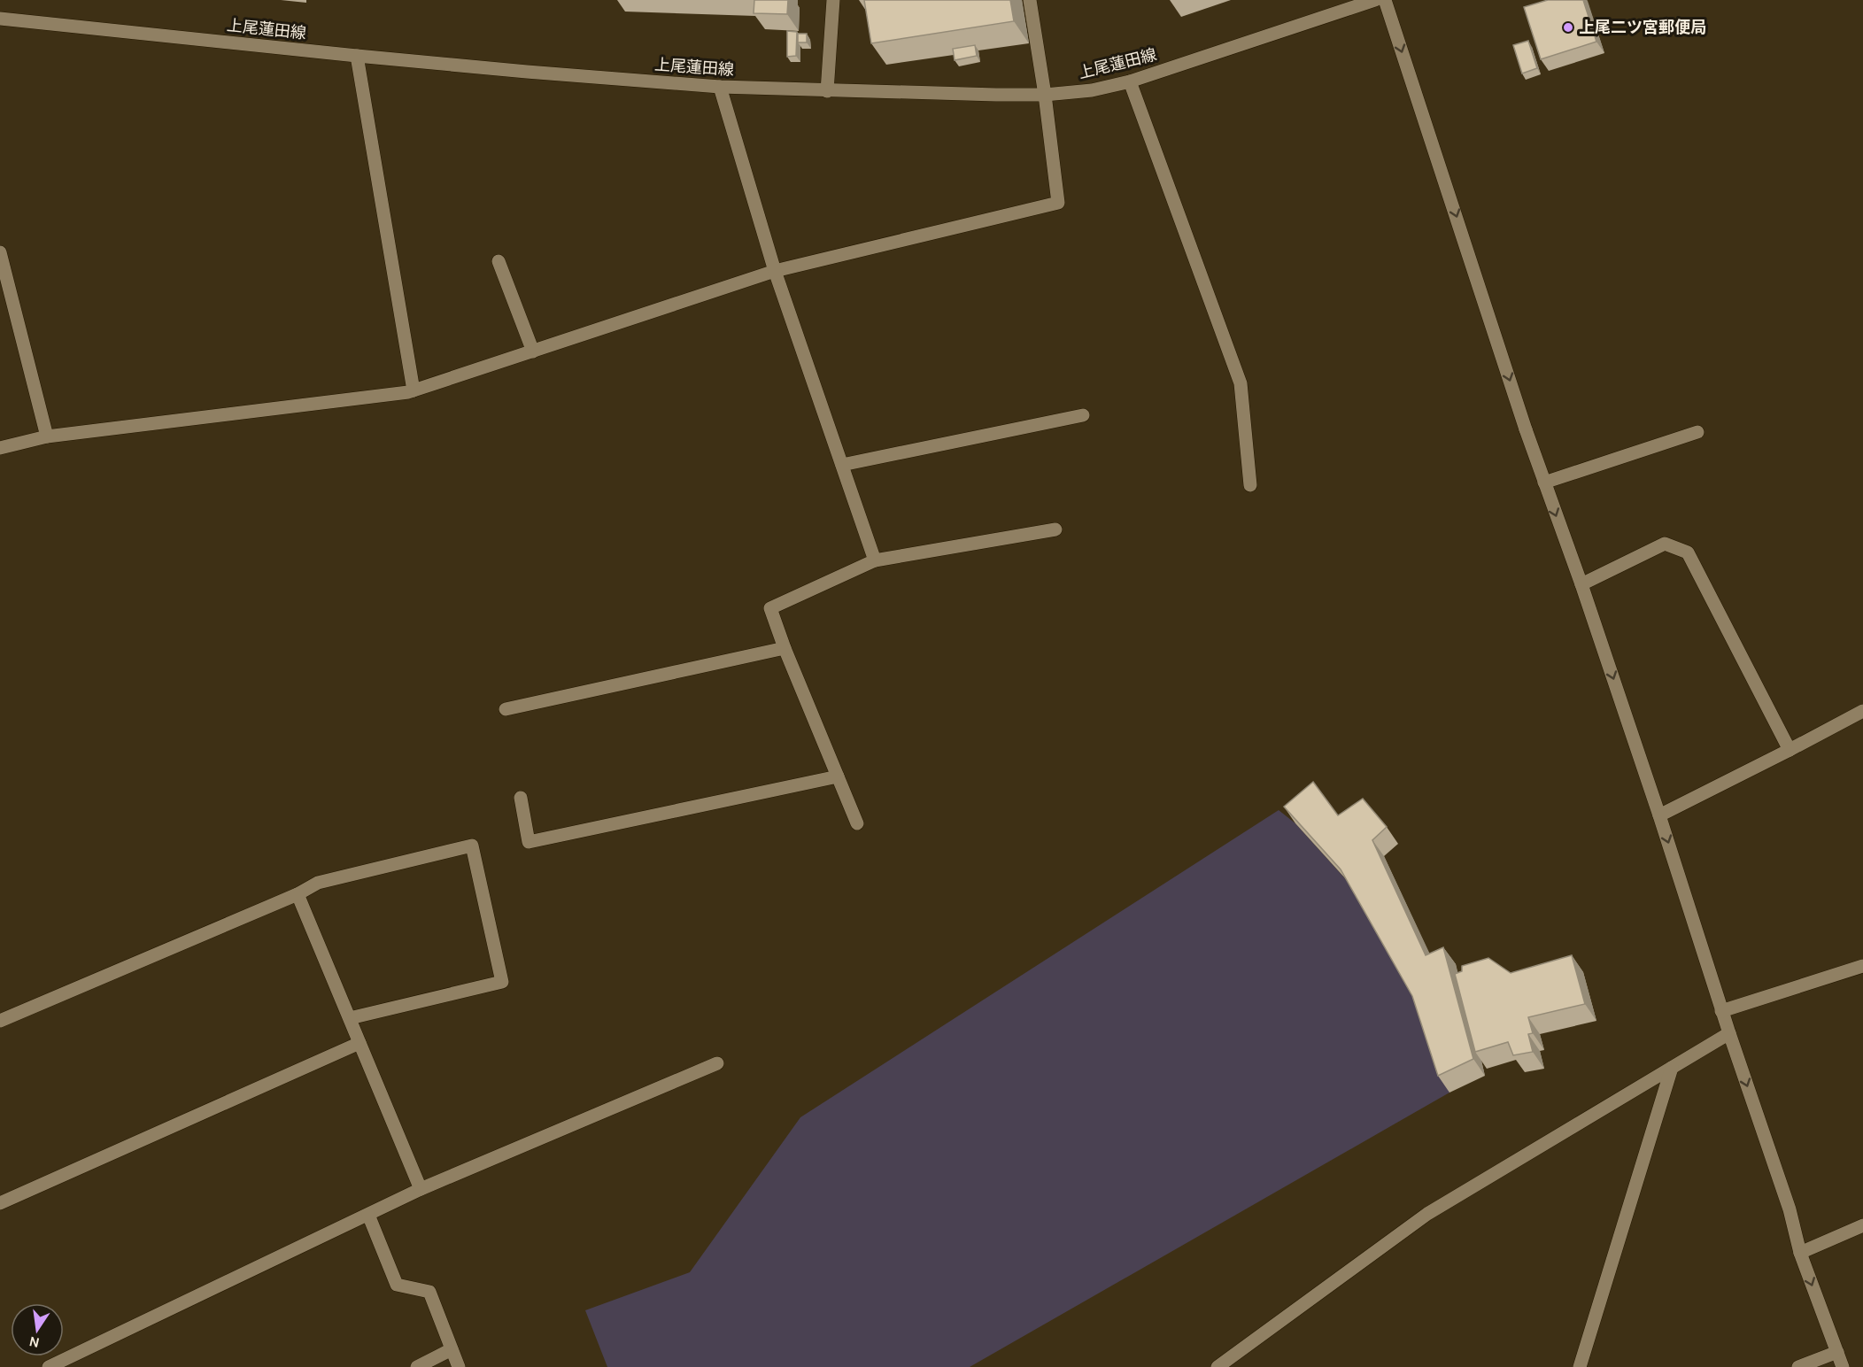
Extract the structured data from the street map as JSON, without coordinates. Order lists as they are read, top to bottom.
{
  "streets": {
    "street": ["上尾蓮田線"]
  },
  "places": ["上尾二ツ宮郵便局"],
  "north": "bottom"
}
